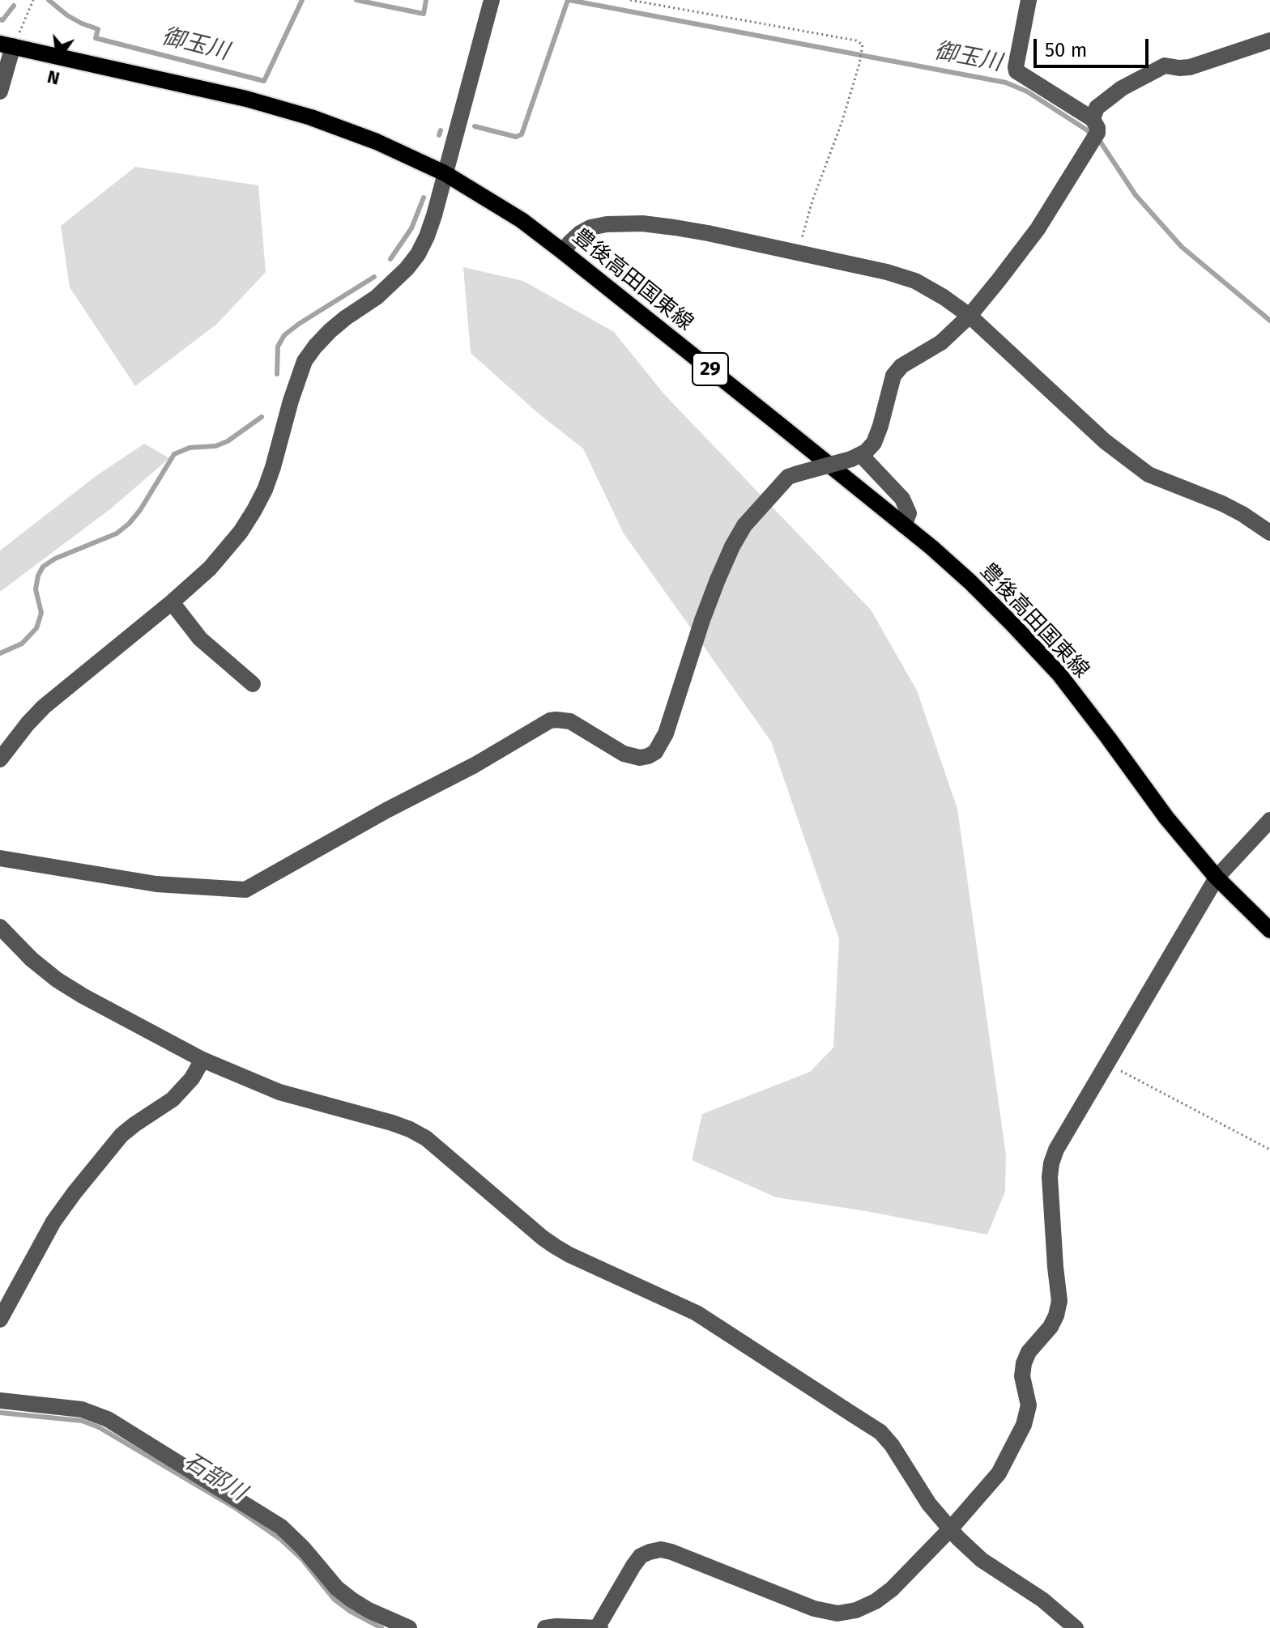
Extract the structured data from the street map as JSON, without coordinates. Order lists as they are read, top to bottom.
{
  "streets": {
    "main road": ["豊後高田国東線", "29"]
  },
  "water": ["御玉川", "石部川"],
  "scale_bar": "50 m",
  "north": "bottom"
}
